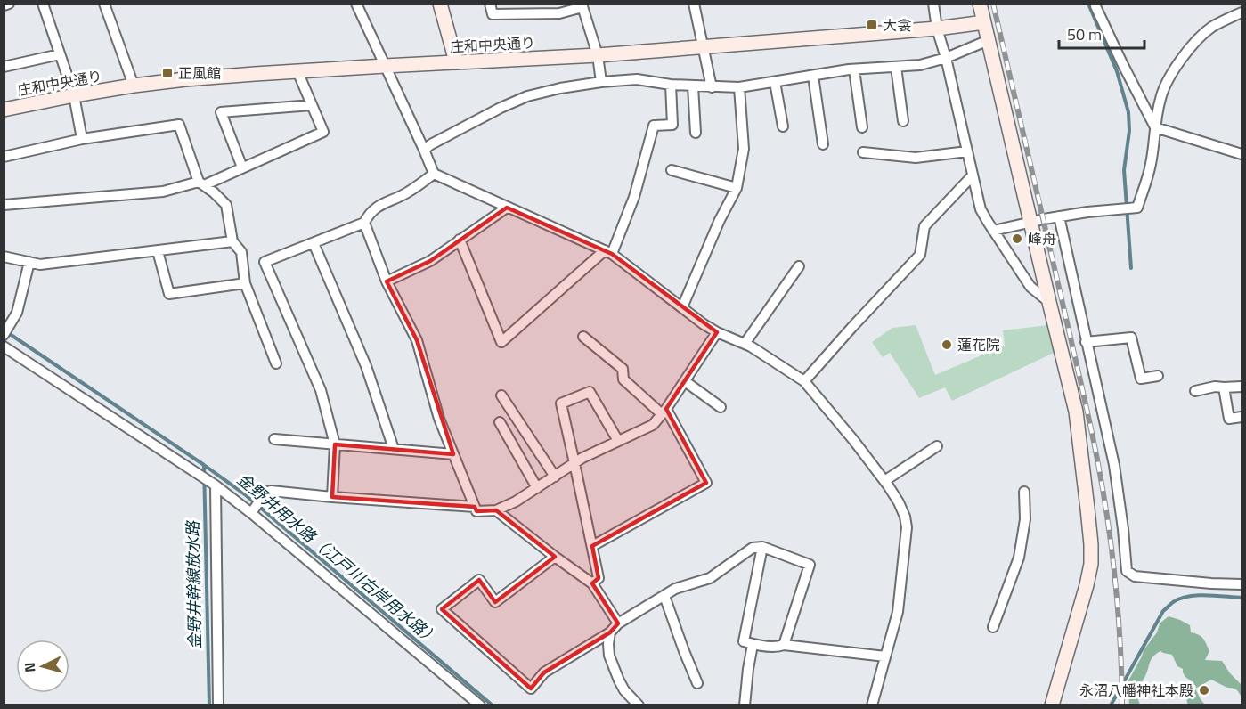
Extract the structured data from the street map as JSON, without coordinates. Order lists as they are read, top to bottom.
{
  "streets": {
    "street": ["庄和中央通り"]
  },
  "water": ["金野井用水路（江戸川右岸用水路）", "金野井幹線放水路"],
  "places": {
    "transit": ["大衾", "正風館"],
    "other": ["峰舟", "蓮花院", "永沼八幡神社本殿"]
  },
  "scale_bar": "50 m",
  "north": "left"
}
